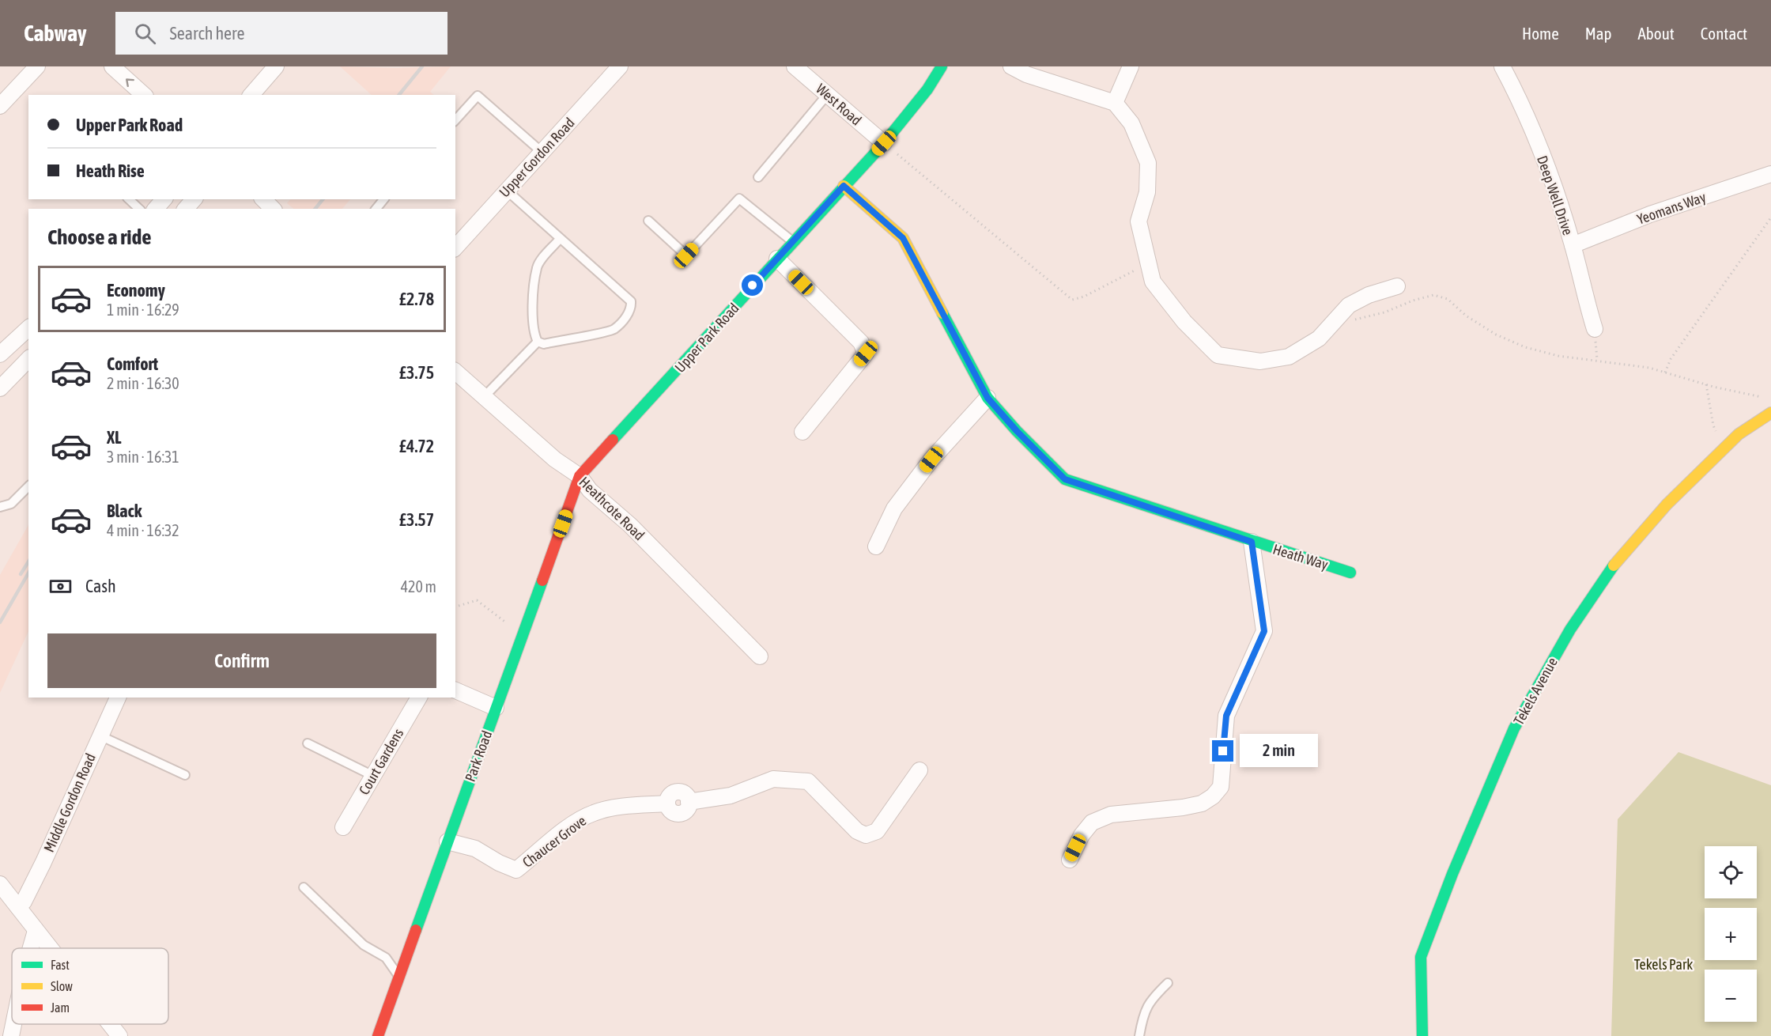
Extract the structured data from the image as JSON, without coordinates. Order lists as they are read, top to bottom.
{
  "streets": {
    "street": [
      "West Road",
      "Upper Gordon Road",
      "Deep Well Drive",
      "Yeomans Way",
      "Upper Park Road",
      "Heathcote Road",
      "Heath Way",
      "Tekels Avenue",
      "Park Road",
      "Court Gardens",
      "Middle Gordon Road",
      "Chaucer Grove"
    ]
  },
  "crossings": [
    ["West Road", "Upper Park Road"],
    ["Deep Well Drive", "Yeomans Way"],
    ["Upper Park Road", "Heathcote Road"],
    ["Upper Park Road", "Heath Way"],
    ["Upper Park Road", "Park Road"],
    ["Heathcote Road", "Park Road"],
    ["Park Road", "Chaucer Grove"]
  ],
  "parks": ["Tekels Park"],
  "legend": ["Fast", "Slow", "Jam"],
  "page": {
    "header": "Cabway",
    "search": "Search here",
    "nav": [
      "Home",
      "Map",
      "About",
      "Contact"
    ],
    "banner": ["Upper Park Road", "Heath Rise"],
    "heading": "Choose a ride",
    "list": [
      {
        "name": "Economy",
        "note": "1 min · 16:29",
        "value": "£2.78"
      },
      {
        "name": "Comfort",
        "note": "2 min · 16:30",
        "value": "£3.75"
      },
      {
        "name": "XL",
        "note": "3 min · 16:31",
        "value": "£4.72"
      },
      {
        "name": "Black",
        "note": "4 min · 16:32",
        "value": "£3.57"
      }
    ],
    "pay": ["Cash", "420 m"],
    "buttons": "Confirm",
    "bubble": "2 min",
    "map_buttons": ["+", "−"]
  }
}
